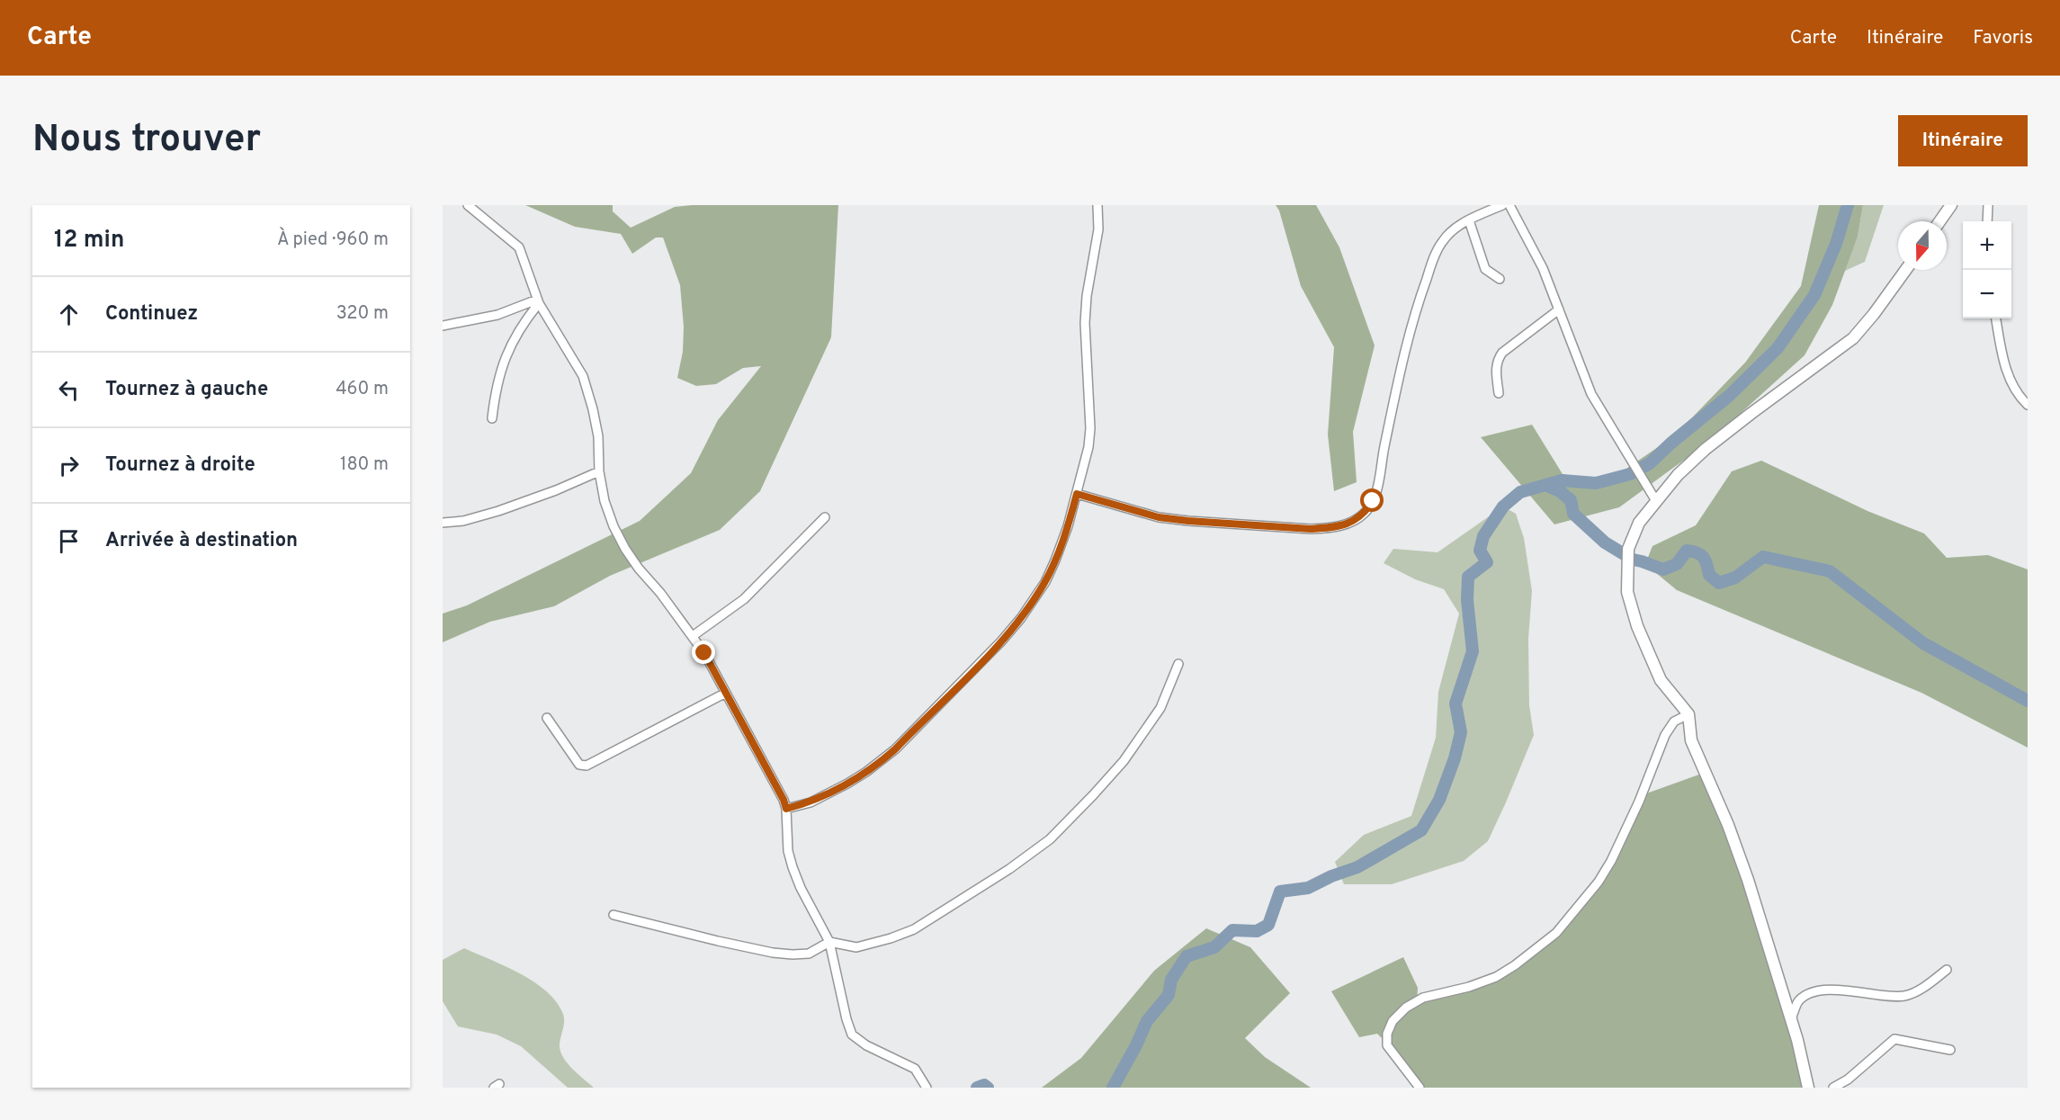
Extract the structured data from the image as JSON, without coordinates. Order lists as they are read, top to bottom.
{
  "north": "bottom",
  "page": {
    "header": "Carte",
    "nav": ["Carte", "Itinéraire", "Favoris"],
    "buttons": "Itinéraire",
    "title": "Nous trouver",
    "heading": ["12 min", "À pied · 960 m"],
    "map_buttons": ["+", "−"],
    "list": [
      ["Continuez", "320 m"],
      ["Tournez à gauche", "460 m"],
      ["Tournez à droite", "180 m"],
      "Arrivée à destination"
    ]
  }
}
